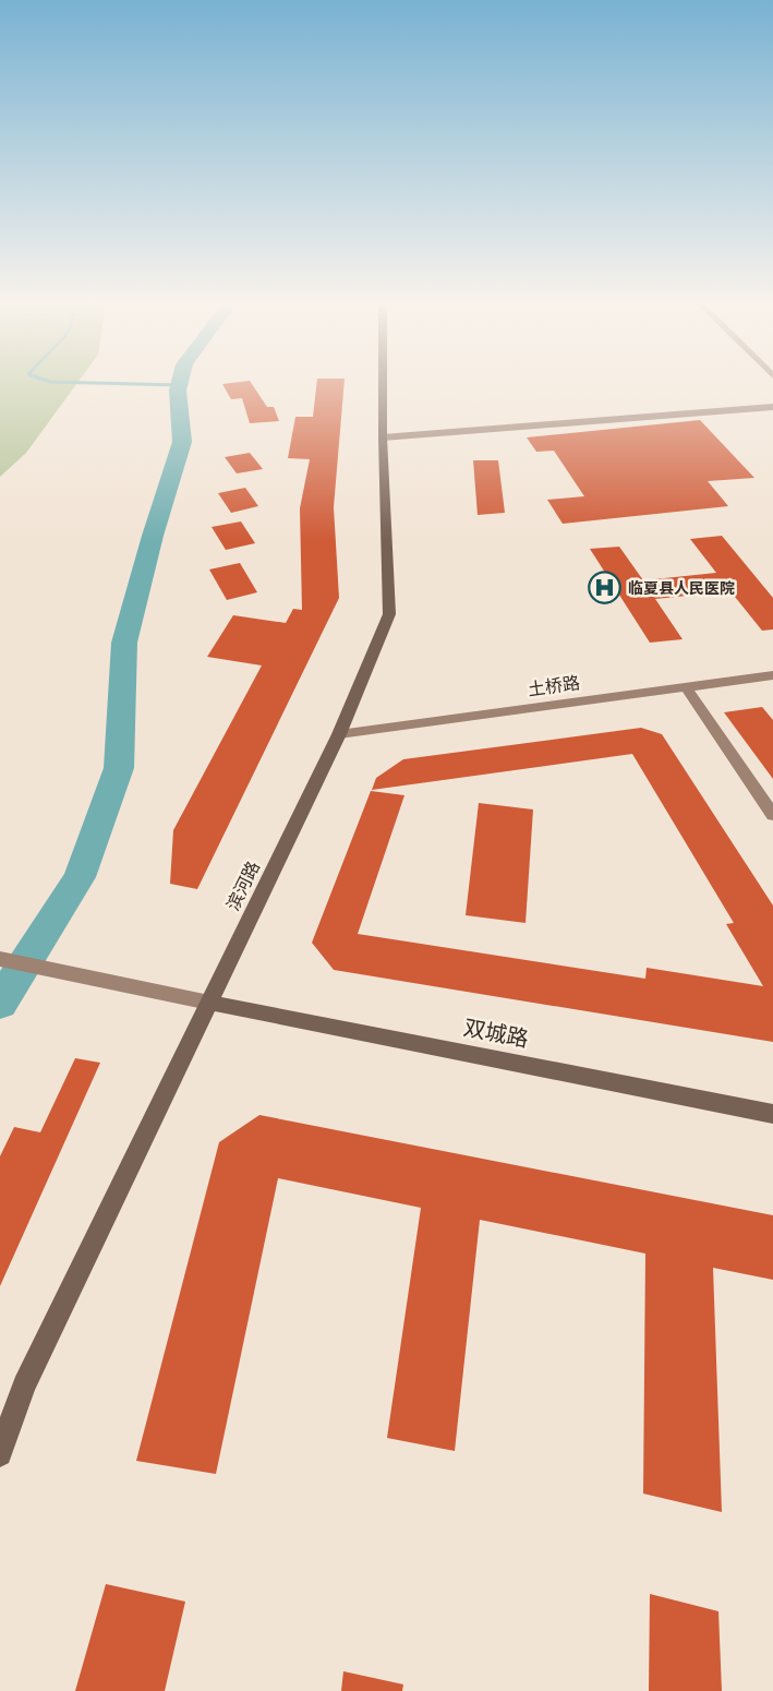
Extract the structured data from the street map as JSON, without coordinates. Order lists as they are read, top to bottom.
{
  "streets": {
    "main road": ["滨河路", "双城路"],
    "street": ["土桥路"]
  },
  "crossings": [
    ["土桥路", "滨河路"],
    ["滨河路", "双城路"]
  ],
  "places": {
    "hospital": ["临夏县人民医院"]
  }
}
